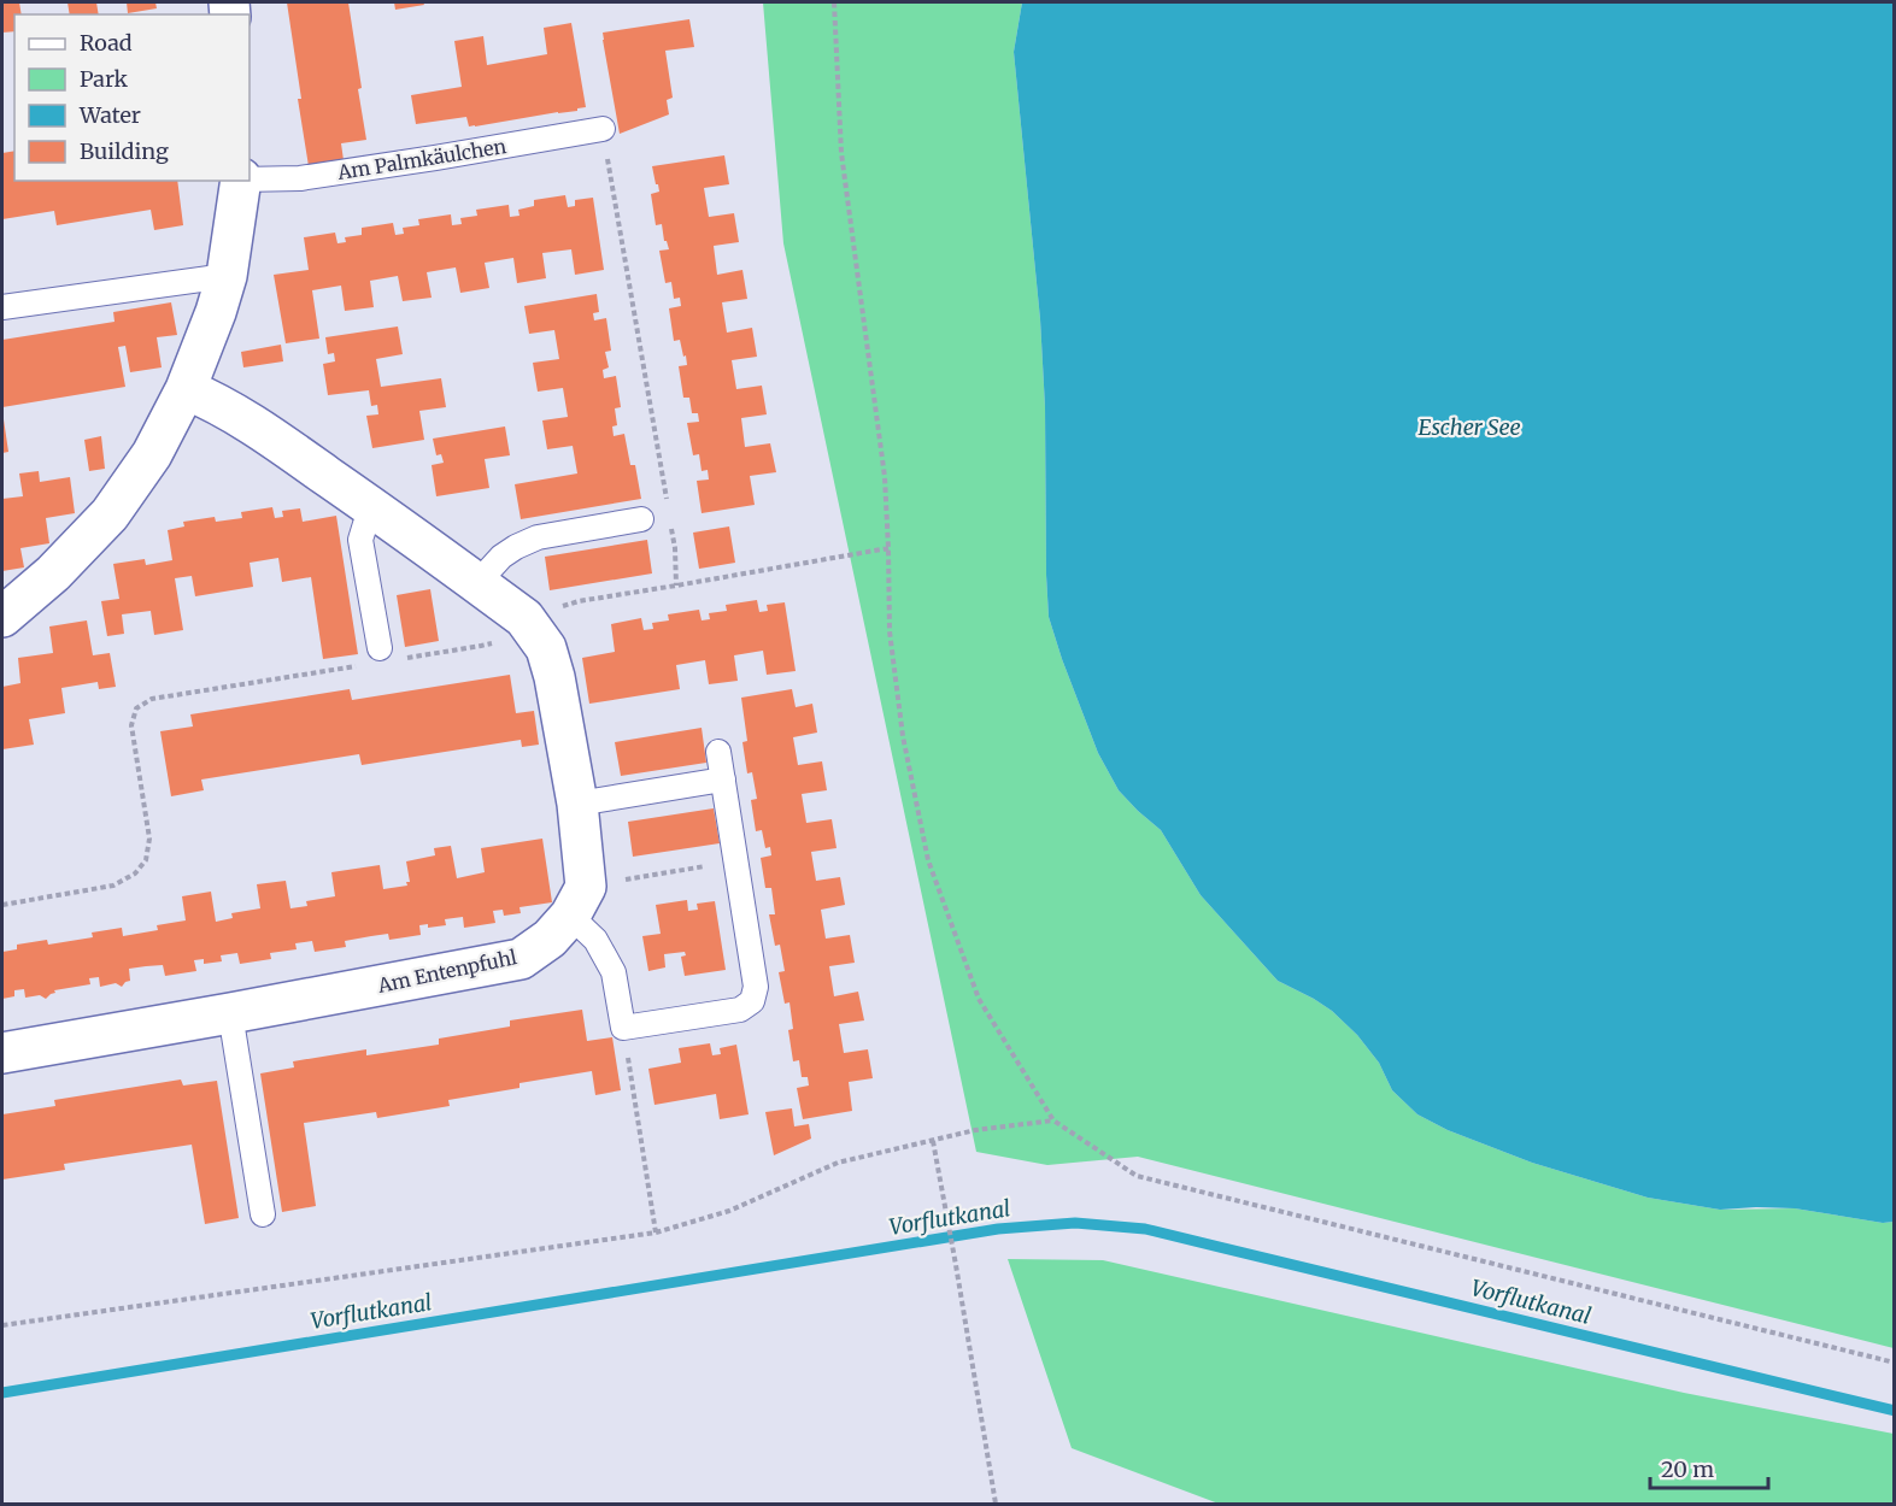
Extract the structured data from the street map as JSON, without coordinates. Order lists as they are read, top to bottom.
{
  "streets": {
    "street": ["Am Palmkäulchen", "Am Entenpfuhl"]
  },
  "water": ["Escher See", "Vorflutkanal"],
  "legend": [
    "Road",
    "Park",
    "Water",
    "Building"
  ],
  "scale_bar": "20 m"
}
